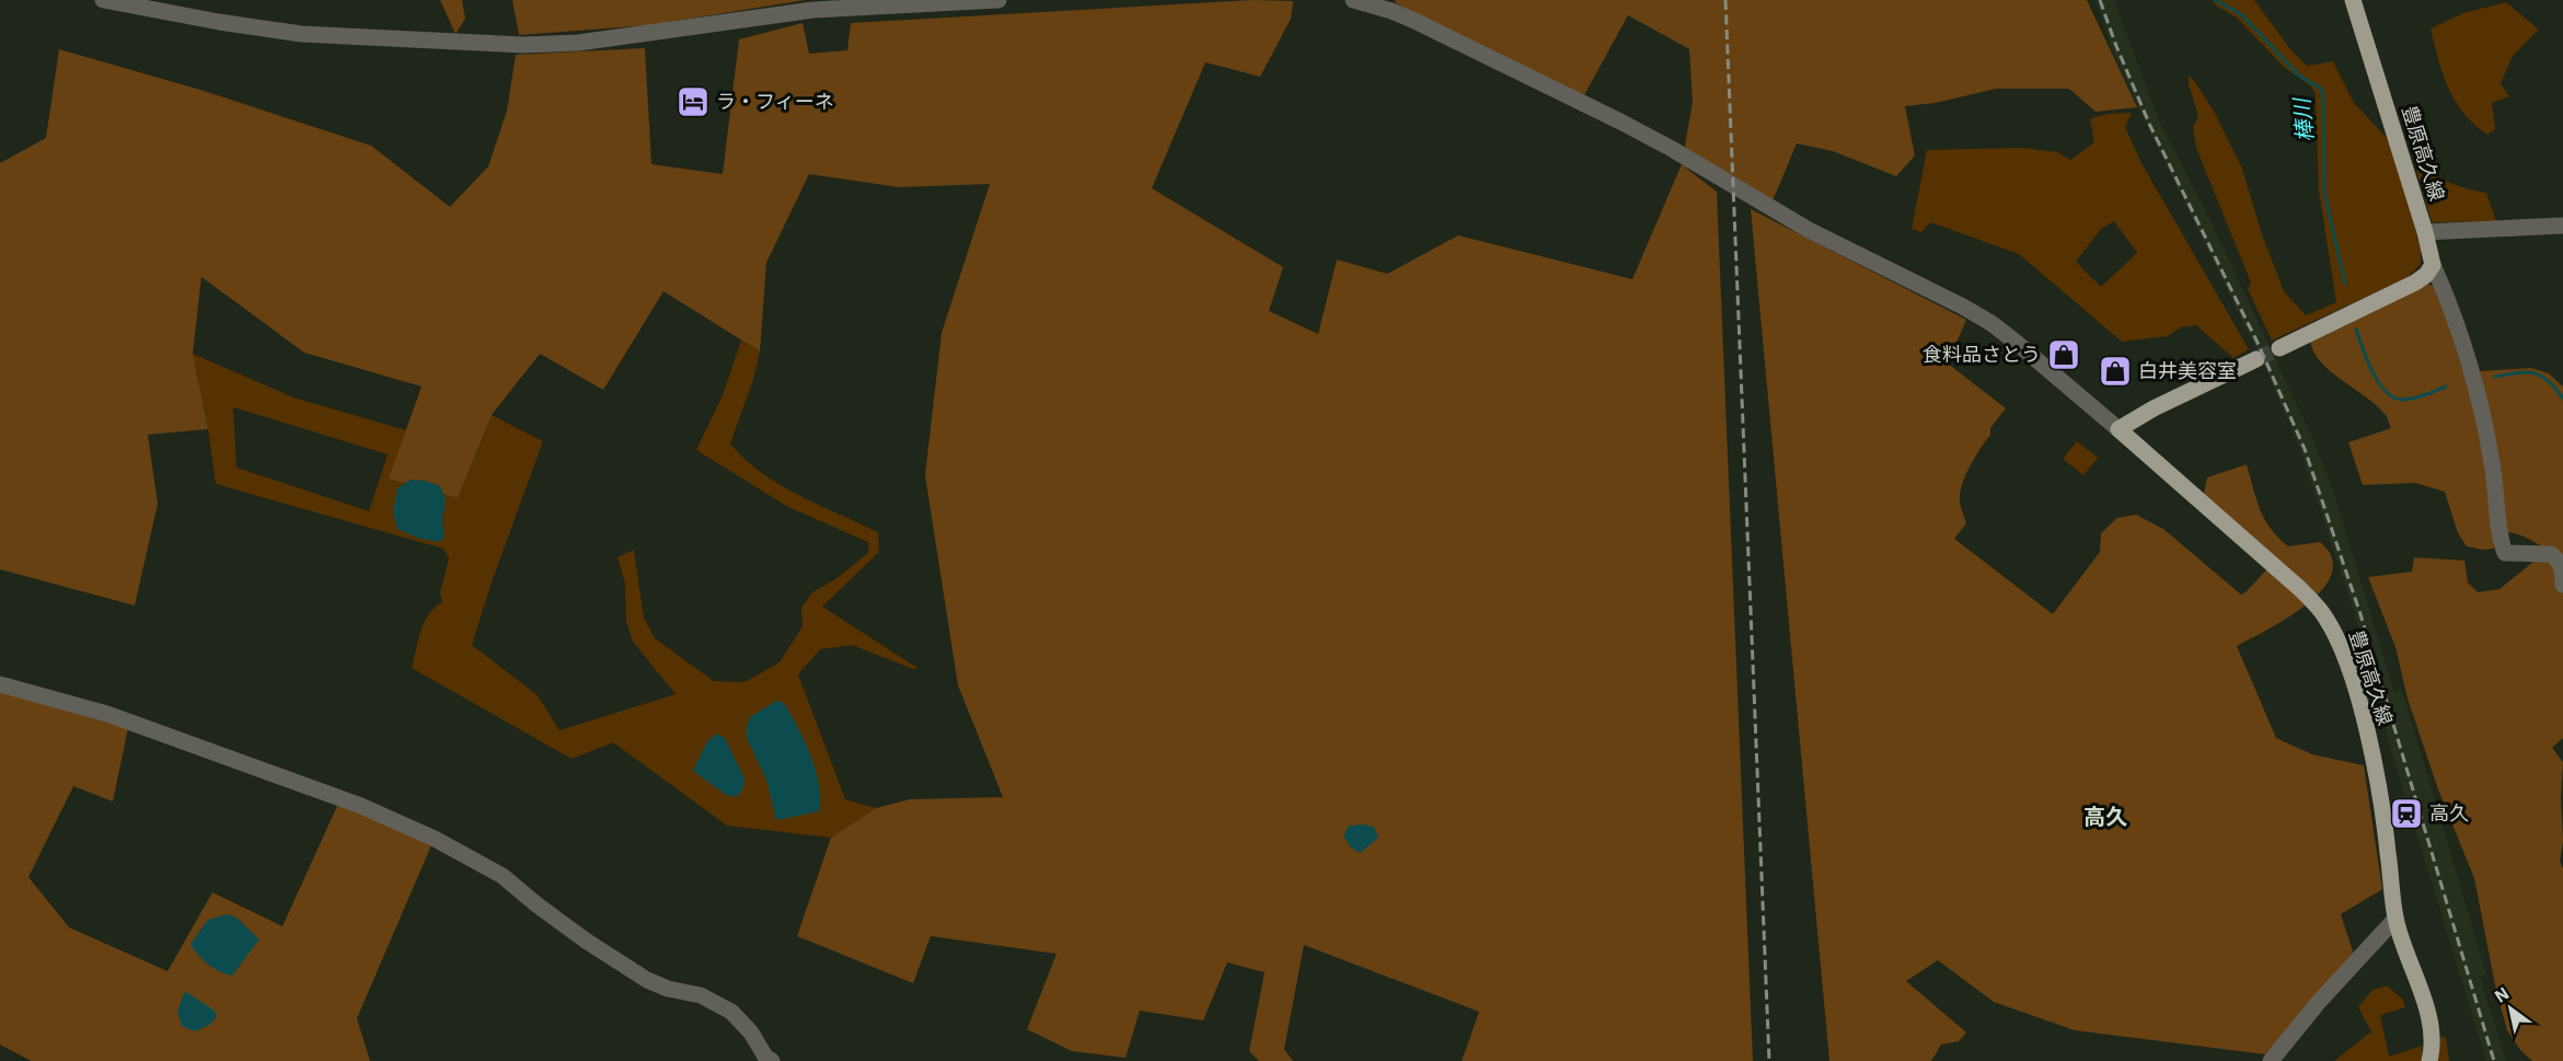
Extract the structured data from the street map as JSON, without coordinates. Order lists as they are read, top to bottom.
{
  "streets": {
    "main road": ["豊原高久線"]
  },
  "districts": ["高久"],
  "water": ["棒川"],
  "places": {
    "hotel": ["ラ・フィーネ"],
    "shop": ["食料品さとう", "白井美容室"],
    "station": ["高久"]
  },
  "north": "top left"
}
